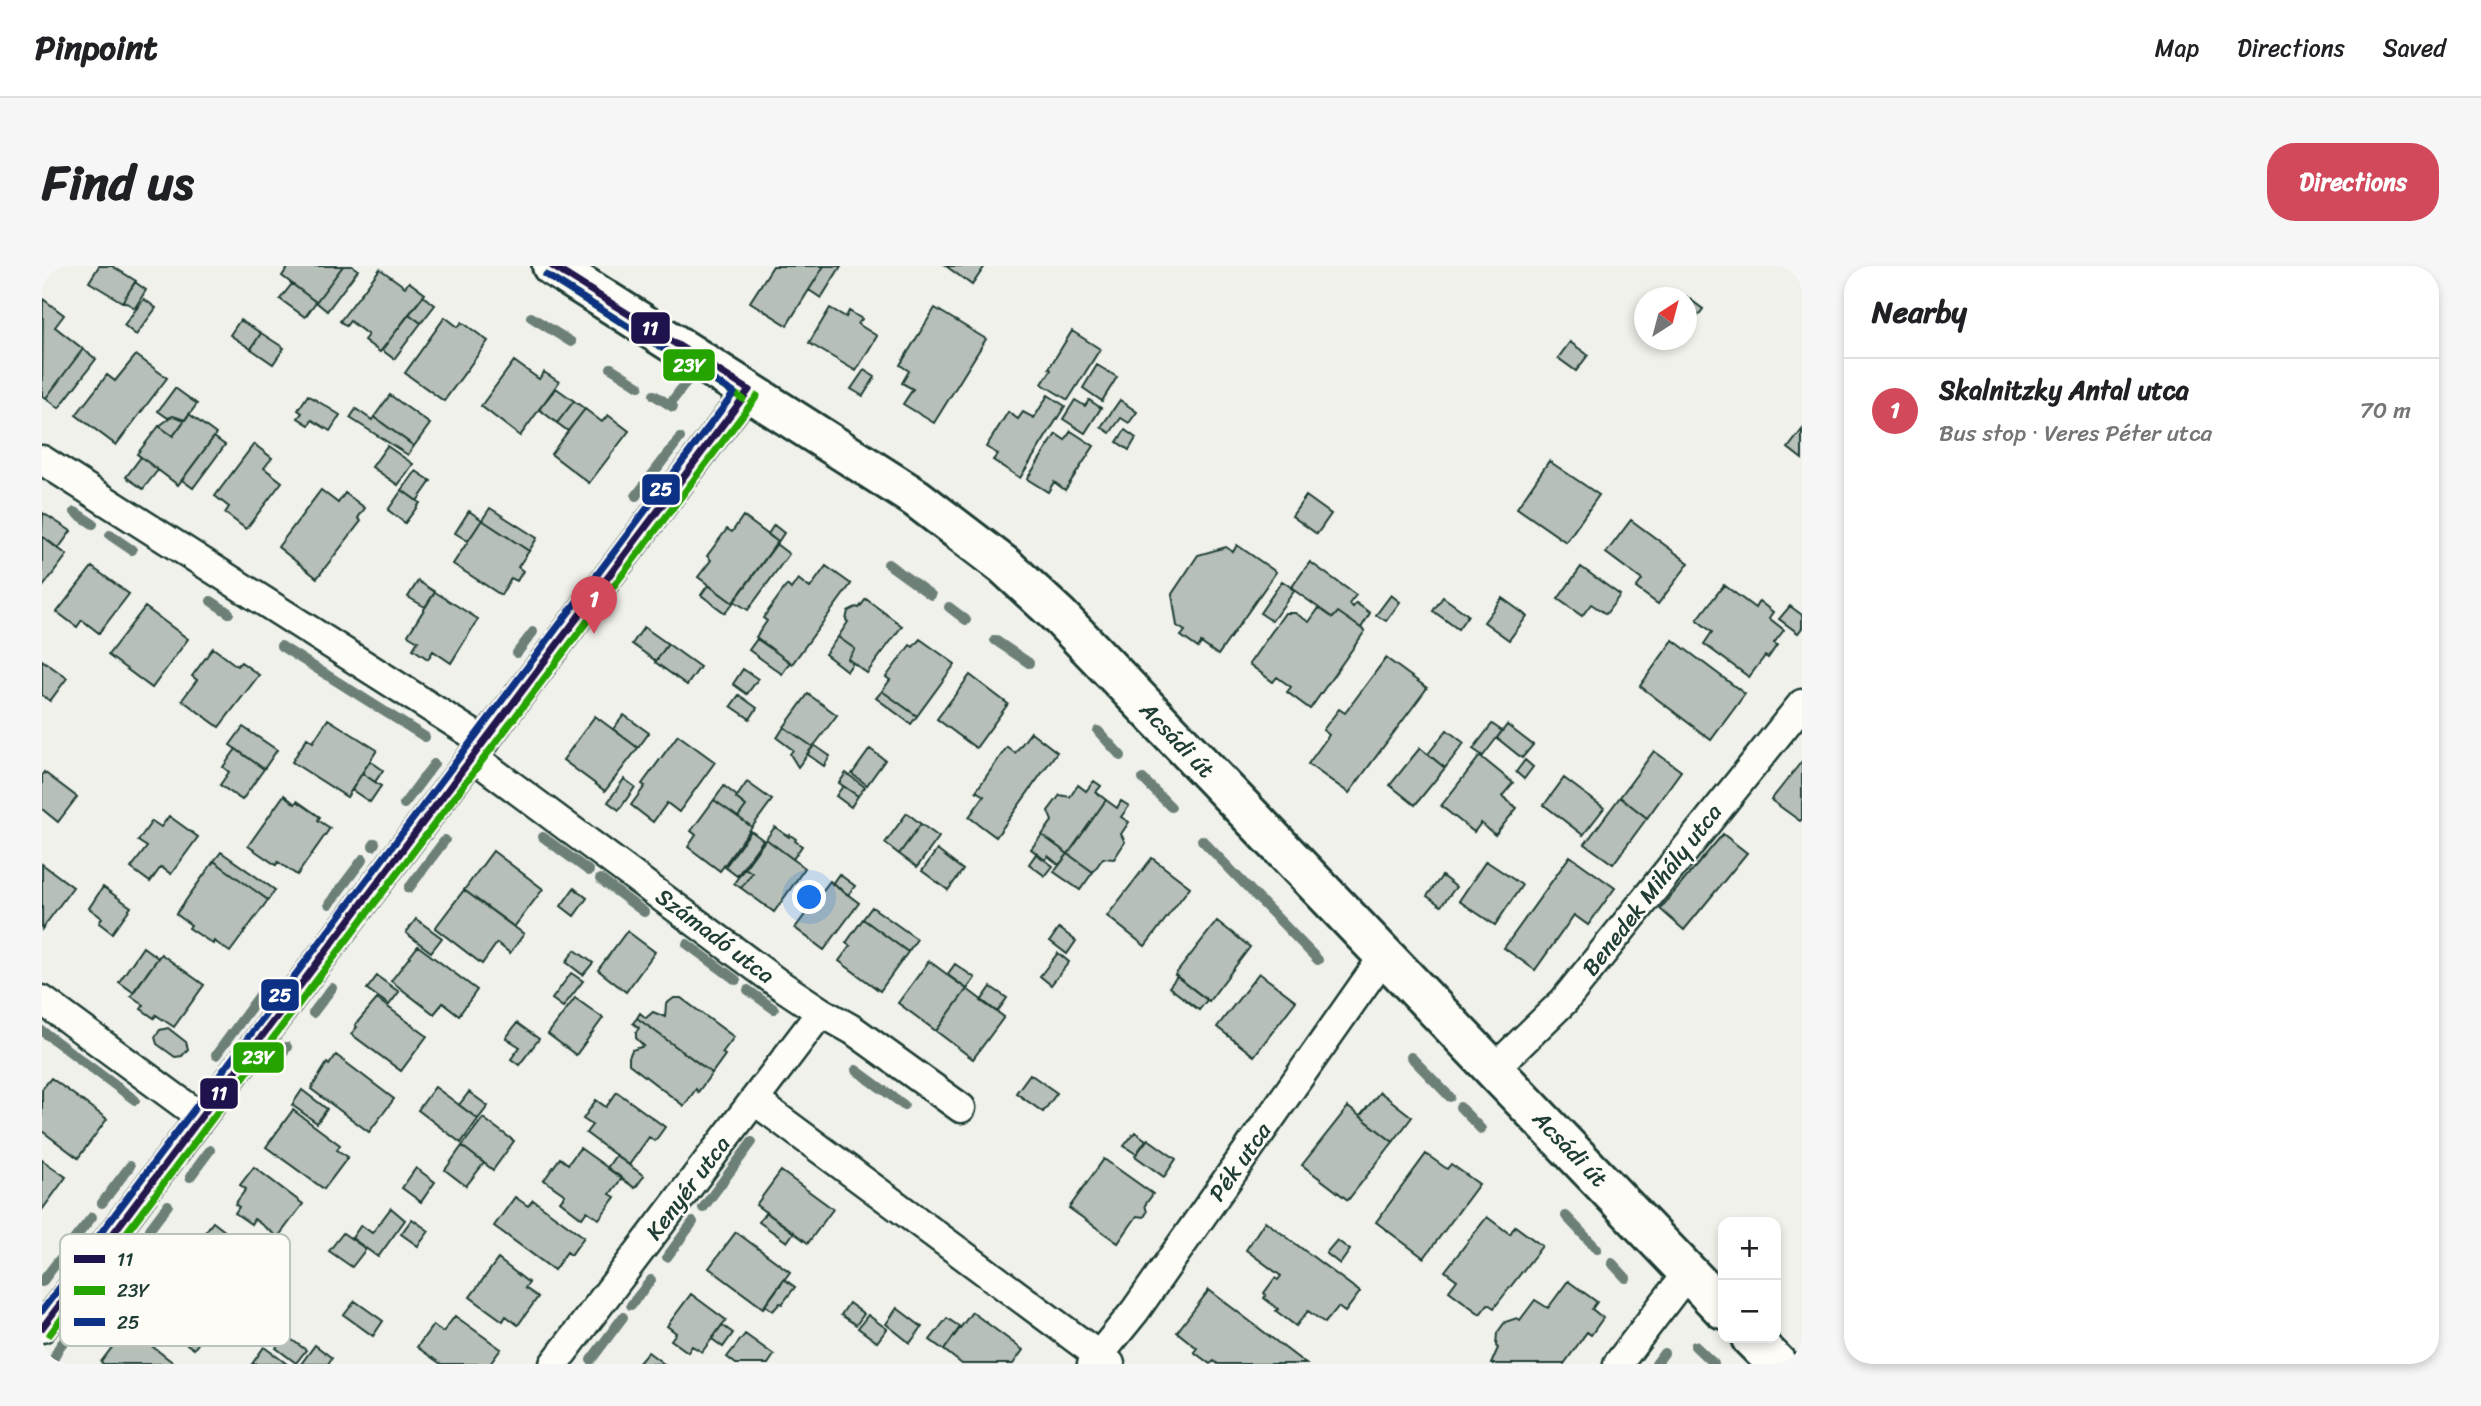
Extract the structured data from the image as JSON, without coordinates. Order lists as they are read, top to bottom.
{
  "streets": {
    "main road": ["Acsádi út"],
    "street": [
      "Benedek Mihály utca",
      "Számadó utca",
      "Pék utca",
      "Kenyér utca"
    ]
  },
  "crossings": [
    ["Acsádi út", "Benedek Mihály utca"],
    ["Acsádi út", "Pék utca"],
    ["Számadó utca", "Kenyér utca"]
  ],
  "lines": ["transit line 11", "transit line 23Y", "transit line 25"],
  "legend": ["11", "23Y", "25"],
  "north": "top right",
  "page": {
    "header": "Pinpoint",
    "nav": ["Map", "Directions", "Saved"],
    "title": "Find us",
    "buttons": "Directions",
    "heading": "Nearby",
    "list": [
      {
        "mark": "1",
        "name": "Skalnitzky Antal utca",
        "note": "Bus stop · Veres Péter utca",
        "value": "70 m"
      }
    ],
    "pins": "1",
    "map_buttons": ["+", "−"]
  }
}
